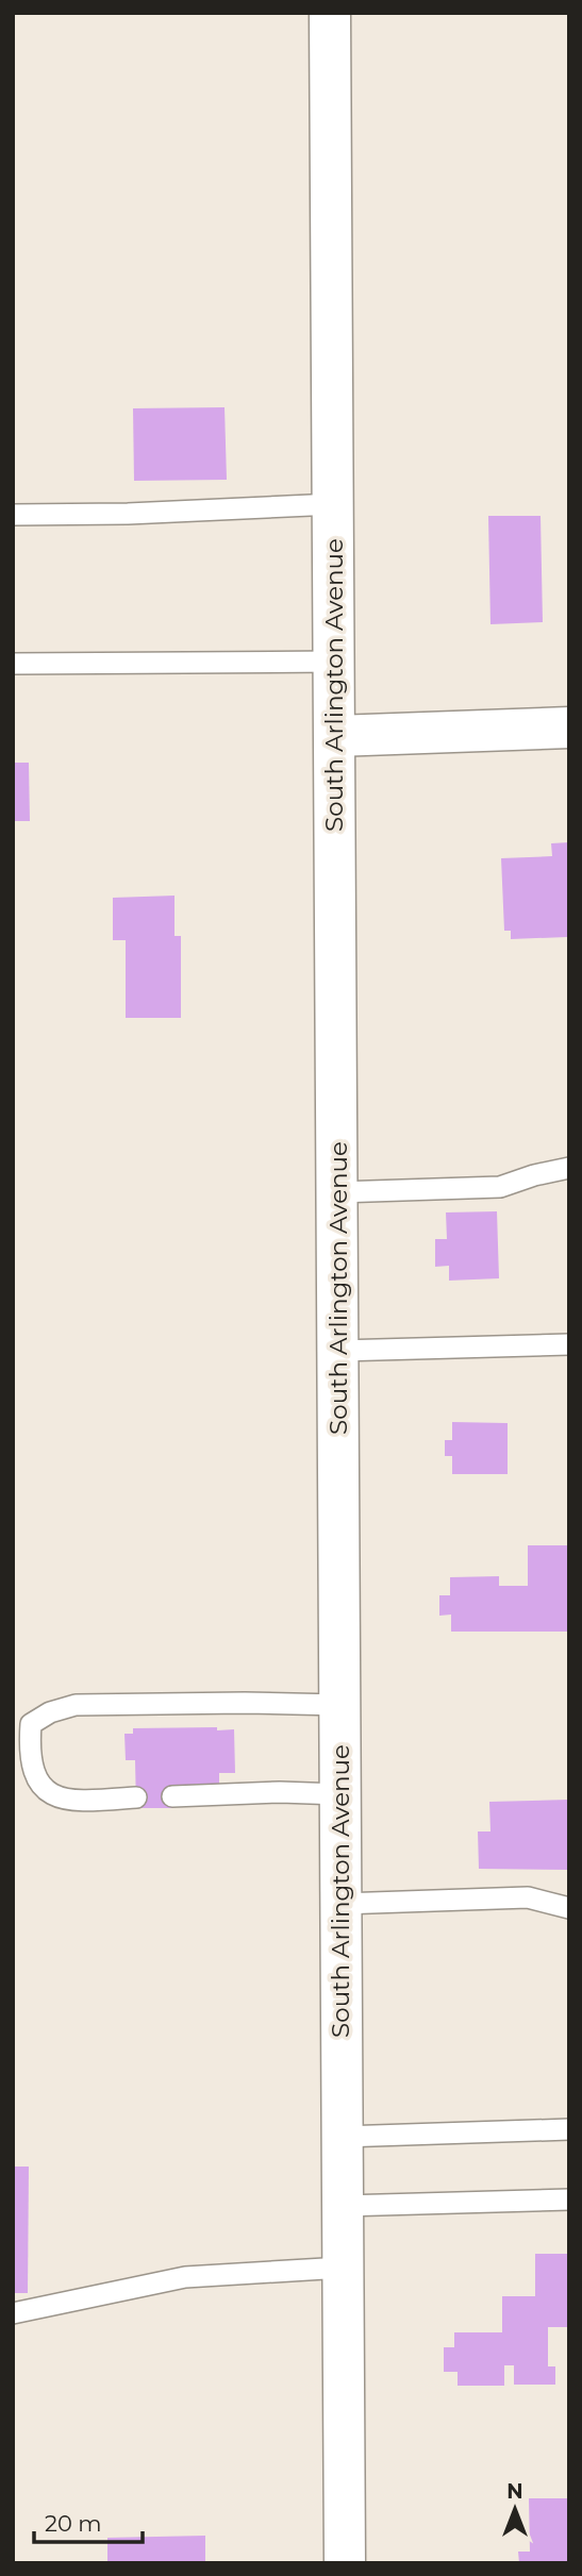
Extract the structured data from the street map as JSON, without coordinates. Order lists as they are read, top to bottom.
{
  "streets": {
    "main road": ["South Arlington Avenue"]
  },
  "scale_bar": "20 m",
  "north": "top"
}
